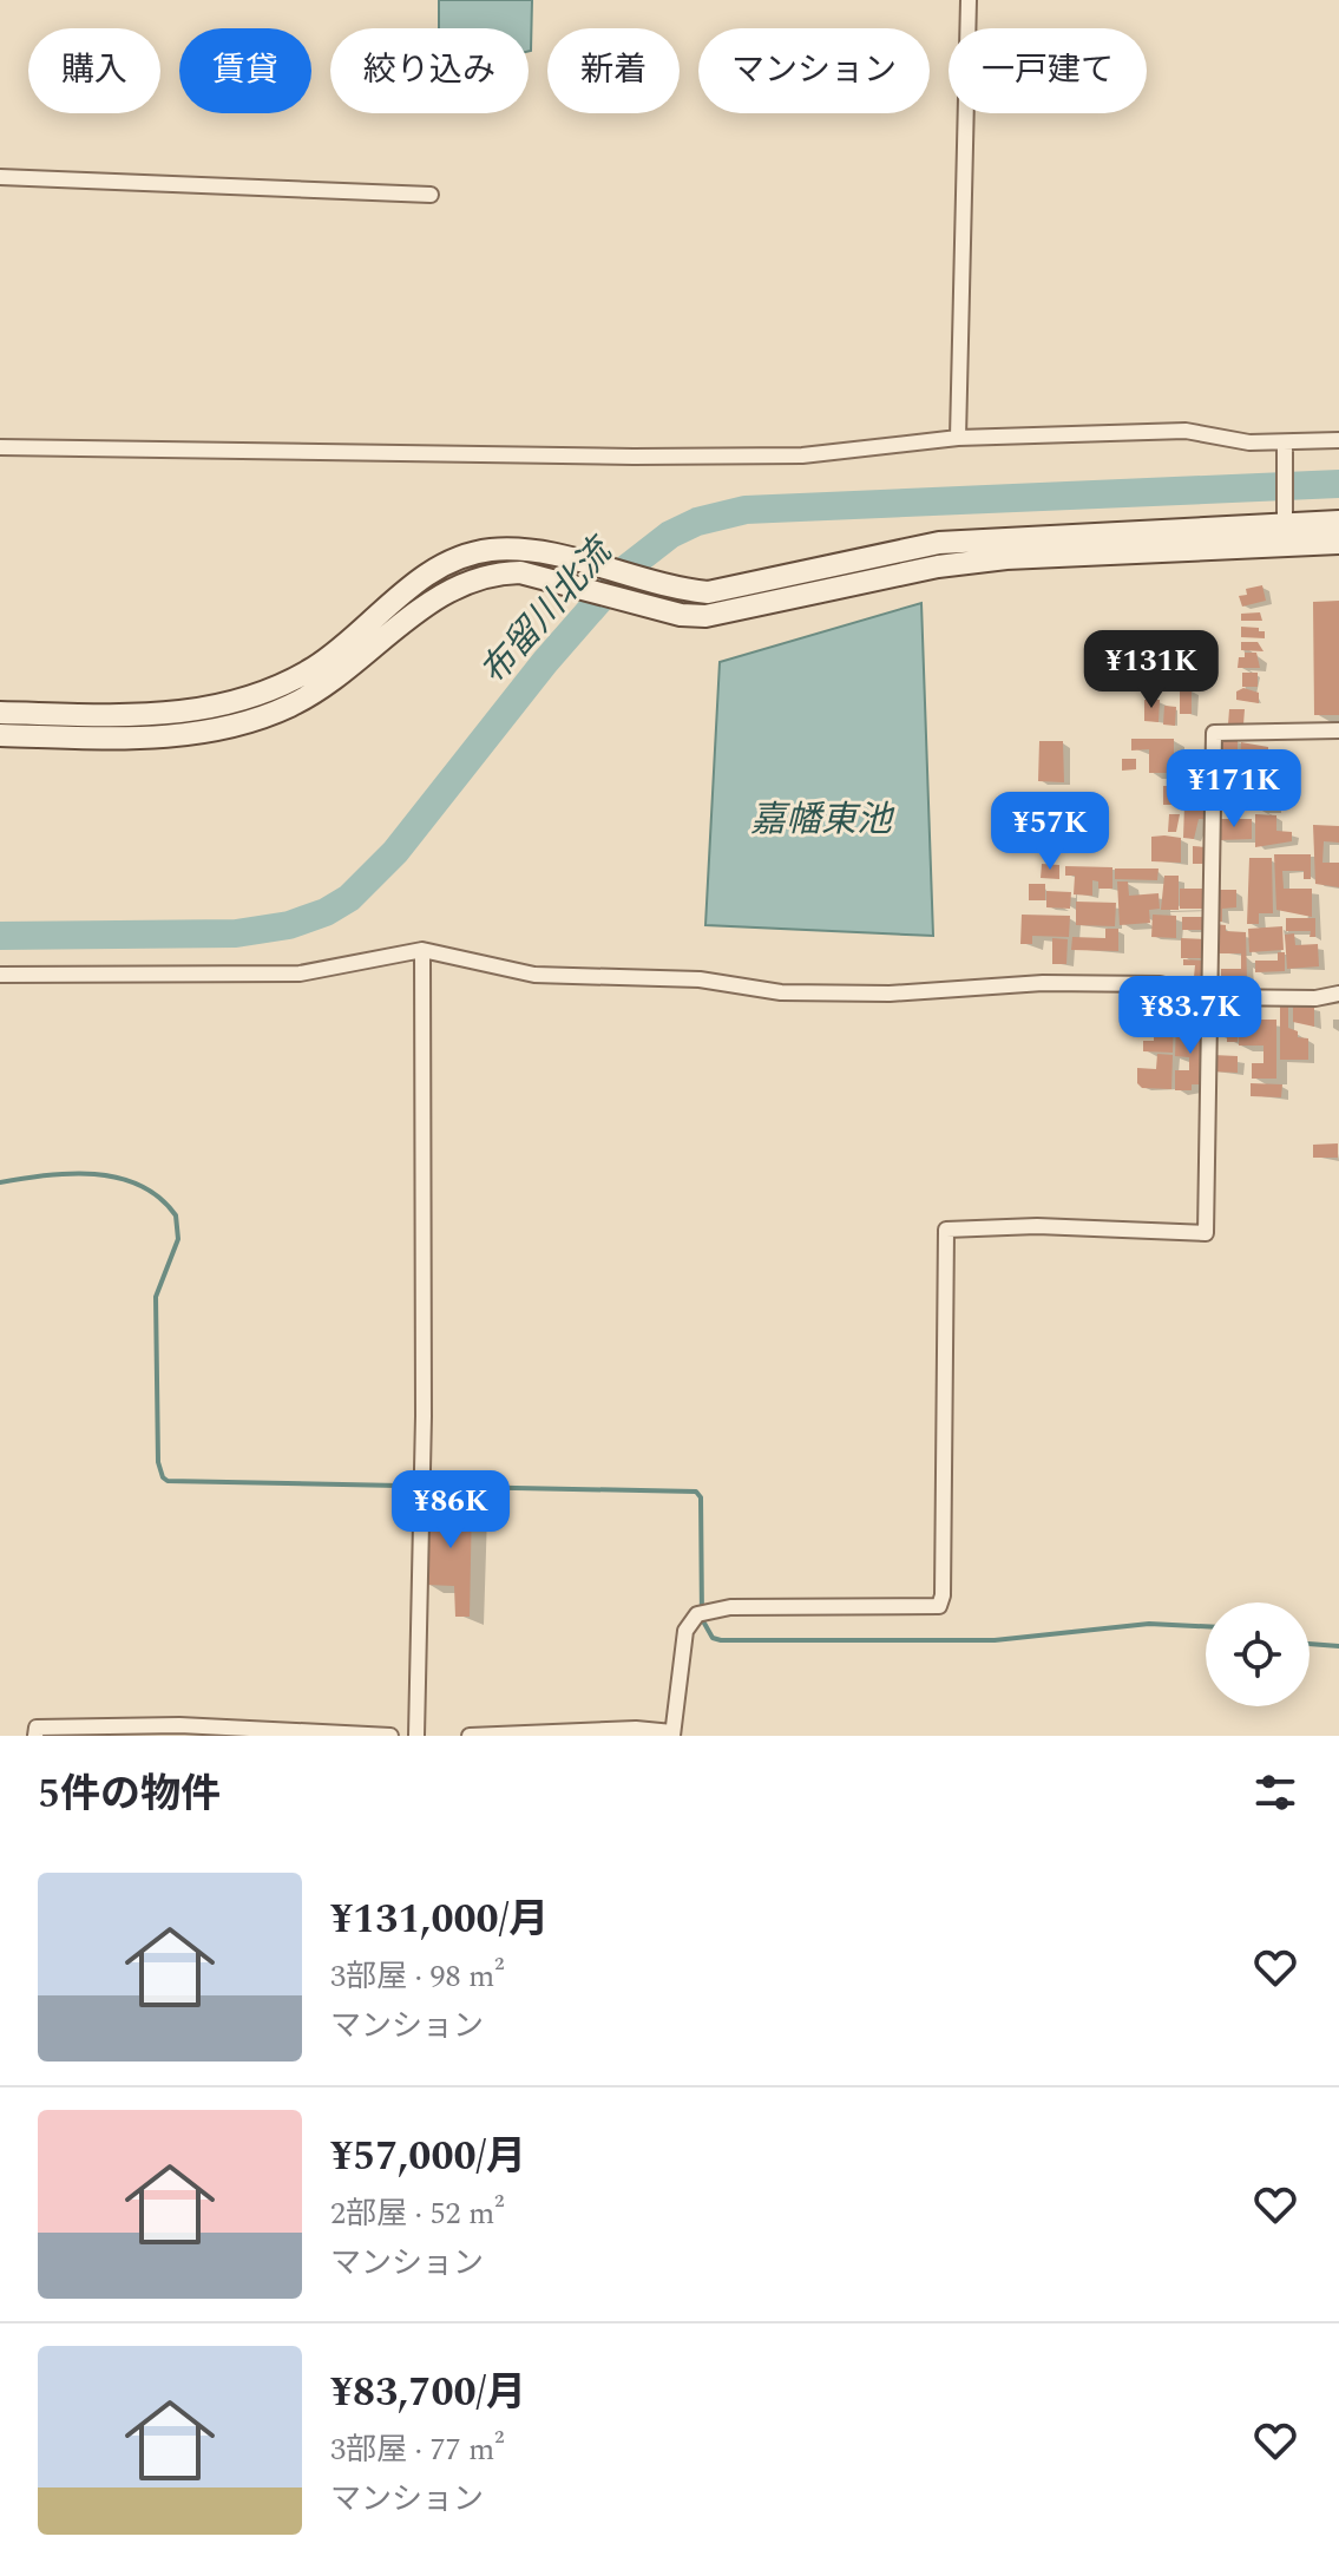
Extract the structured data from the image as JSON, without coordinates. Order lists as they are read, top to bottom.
{
  "water": ["布留川北流", "嘉幡東池"],
  "page": {
    "chip": [
      "購入",
      "賃貸",
      "絞り込み",
      "新着",
      "マンション",
      "一戸建て"
    ],
    "price": [
      "¥131K",
      "¥171K",
      "¥57K",
      "¥83.7K",
      "¥86K"
    ],
    "heading": "5件の物件",
    "list": [
      {
        "name": "¥131,000/月",
        "note": "3部屋 · 98 m² · マンション"
      },
      {
        "name": "¥57,000/月",
        "note": "2部屋 · 52 m² · マンション"
      },
      {
        "name": "¥83,700/月",
        "note": "3部屋 · 77 m² · マンション"
      }
    ]
  }
}
